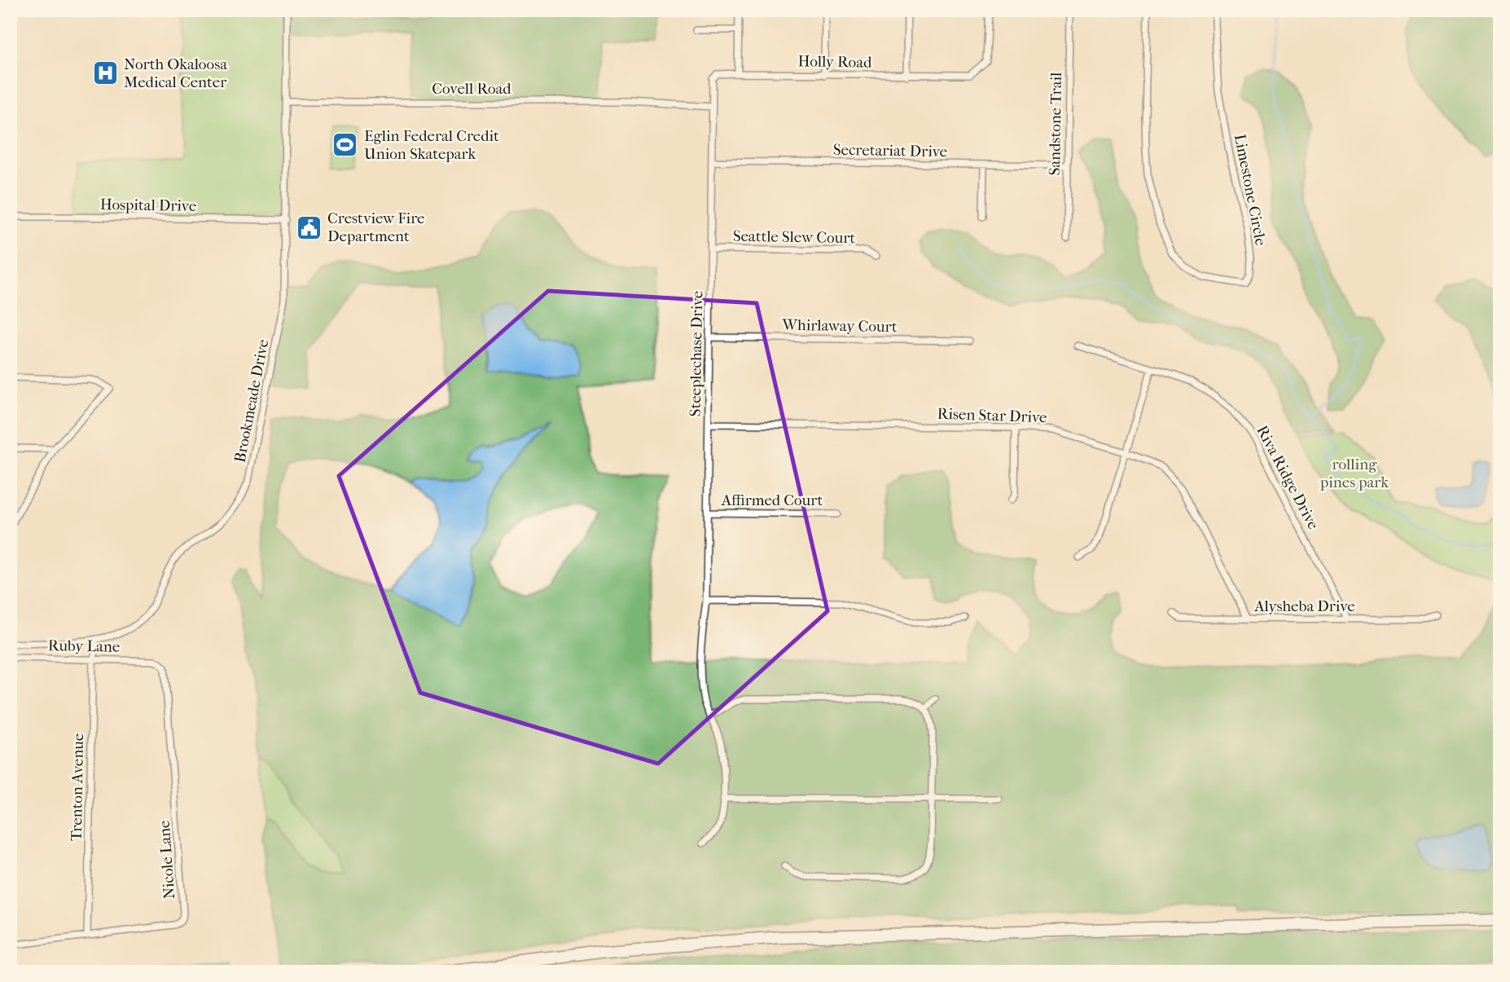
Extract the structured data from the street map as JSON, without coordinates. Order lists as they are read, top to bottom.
{
  "streets": {
    "street": [
      "Holly Road",
      "Covell Road",
      "Sandstone Trail",
      "Secretariat Drive",
      "Limestone Circle",
      "Hospital Drive",
      "Seattle Slew Court",
      "Whirlaway Court",
      "Steeplechase Drive",
      "Brookmeade Drive",
      "Risen Star Drive",
      "Riva Ridge Drive",
      "Affirmed Court",
      "Alysheba Drive",
      "Ruby Lane",
      "Trenton Avenue",
      "Nicole Lane"
    ]
  },
  "crossings": [
    ["Holly Road", "Covell Road"],
    ["Holly Road", "Steeplechase Drive"],
    ["Covell Road", "Steeplechase Drive"],
    ["Covell Road", "Brookmeade Drive"],
    ["Sandstone Trail", "Secretariat Drive"],
    ["Secretariat Drive", "Steeplechase Drive"],
    ["Hospital Drive", "Brookmeade Drive"],
    ["Seattle Slew Court", "Steeplechase Drive"],
    ["Whirlaway Court", "Steeplechase Drive"],
    ["Steeplechase Drive", "Risen Star Drive"],
    ["Steeplechase Drive", "Affirmed Court"],
    ["Brookmeade Drive", "Trenton Avenue"],
    ["Risen Star Drive", "Alysheba Drive"],
    ["Riva Ridge Drive", "Alysheba Drive"],
    ["Ruby Lane", "Trenton Avenue"],
    ["Ruby Lane", "Nicole Lane"],
    ["Trenton Avenue", "Nicole Lane"]
  ],
  "parks": ["rolling pines park"],
  "places": {
    "hospital": ["North Okaloosa Medical Center"],
    "sports": ["Eglin Federal Credit Union Skatepark"],
    "public building": ["Crestview Fire Department"]
  }
}
